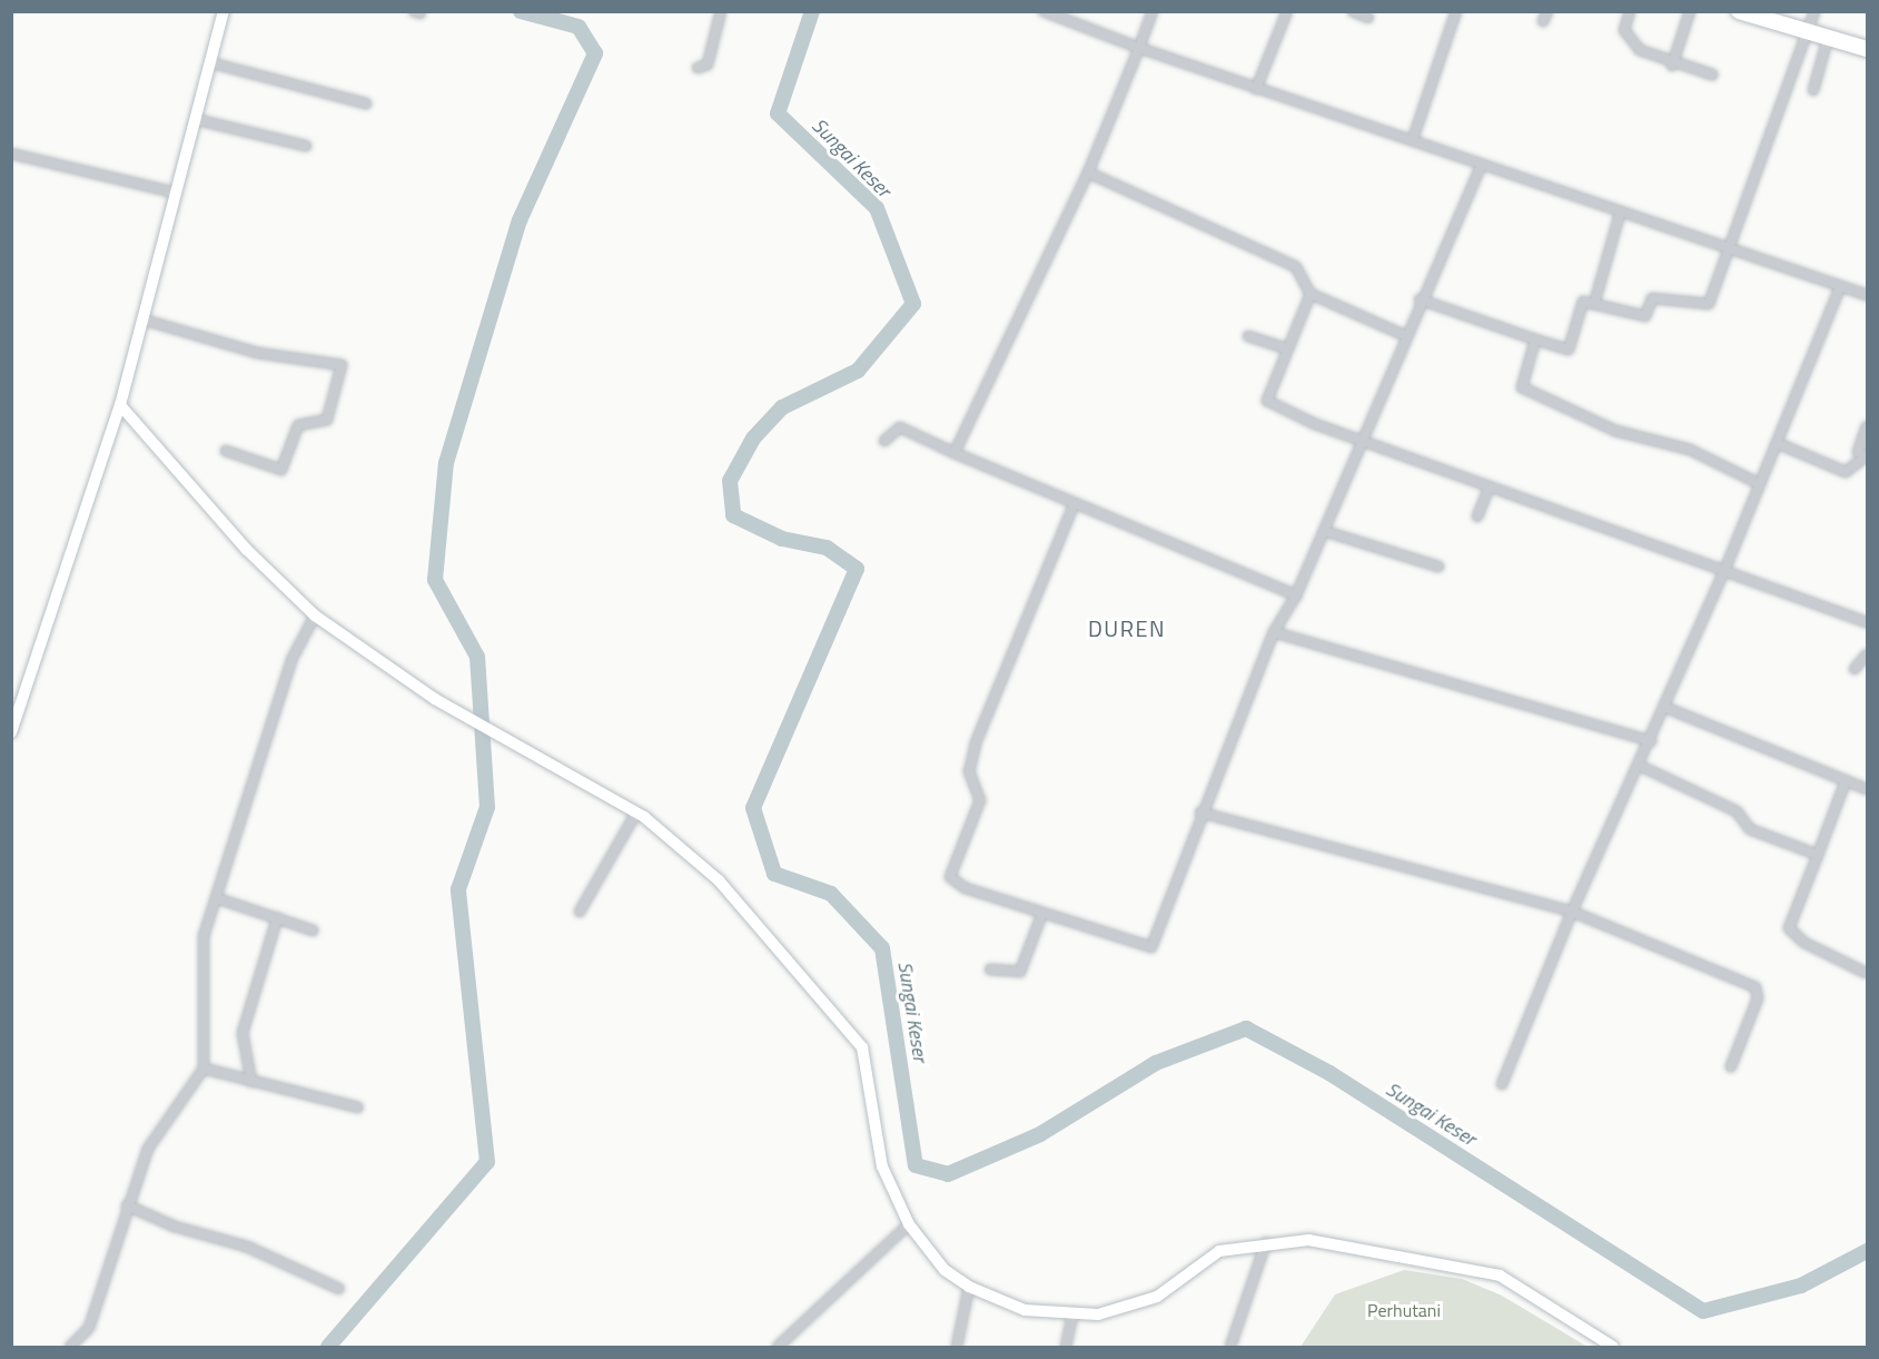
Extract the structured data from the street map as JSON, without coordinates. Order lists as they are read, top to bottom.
{
  "districts": ["DUREN"],
  "water": ["Sungai Keser"],
  "parks": ["Perhutani"]
}
